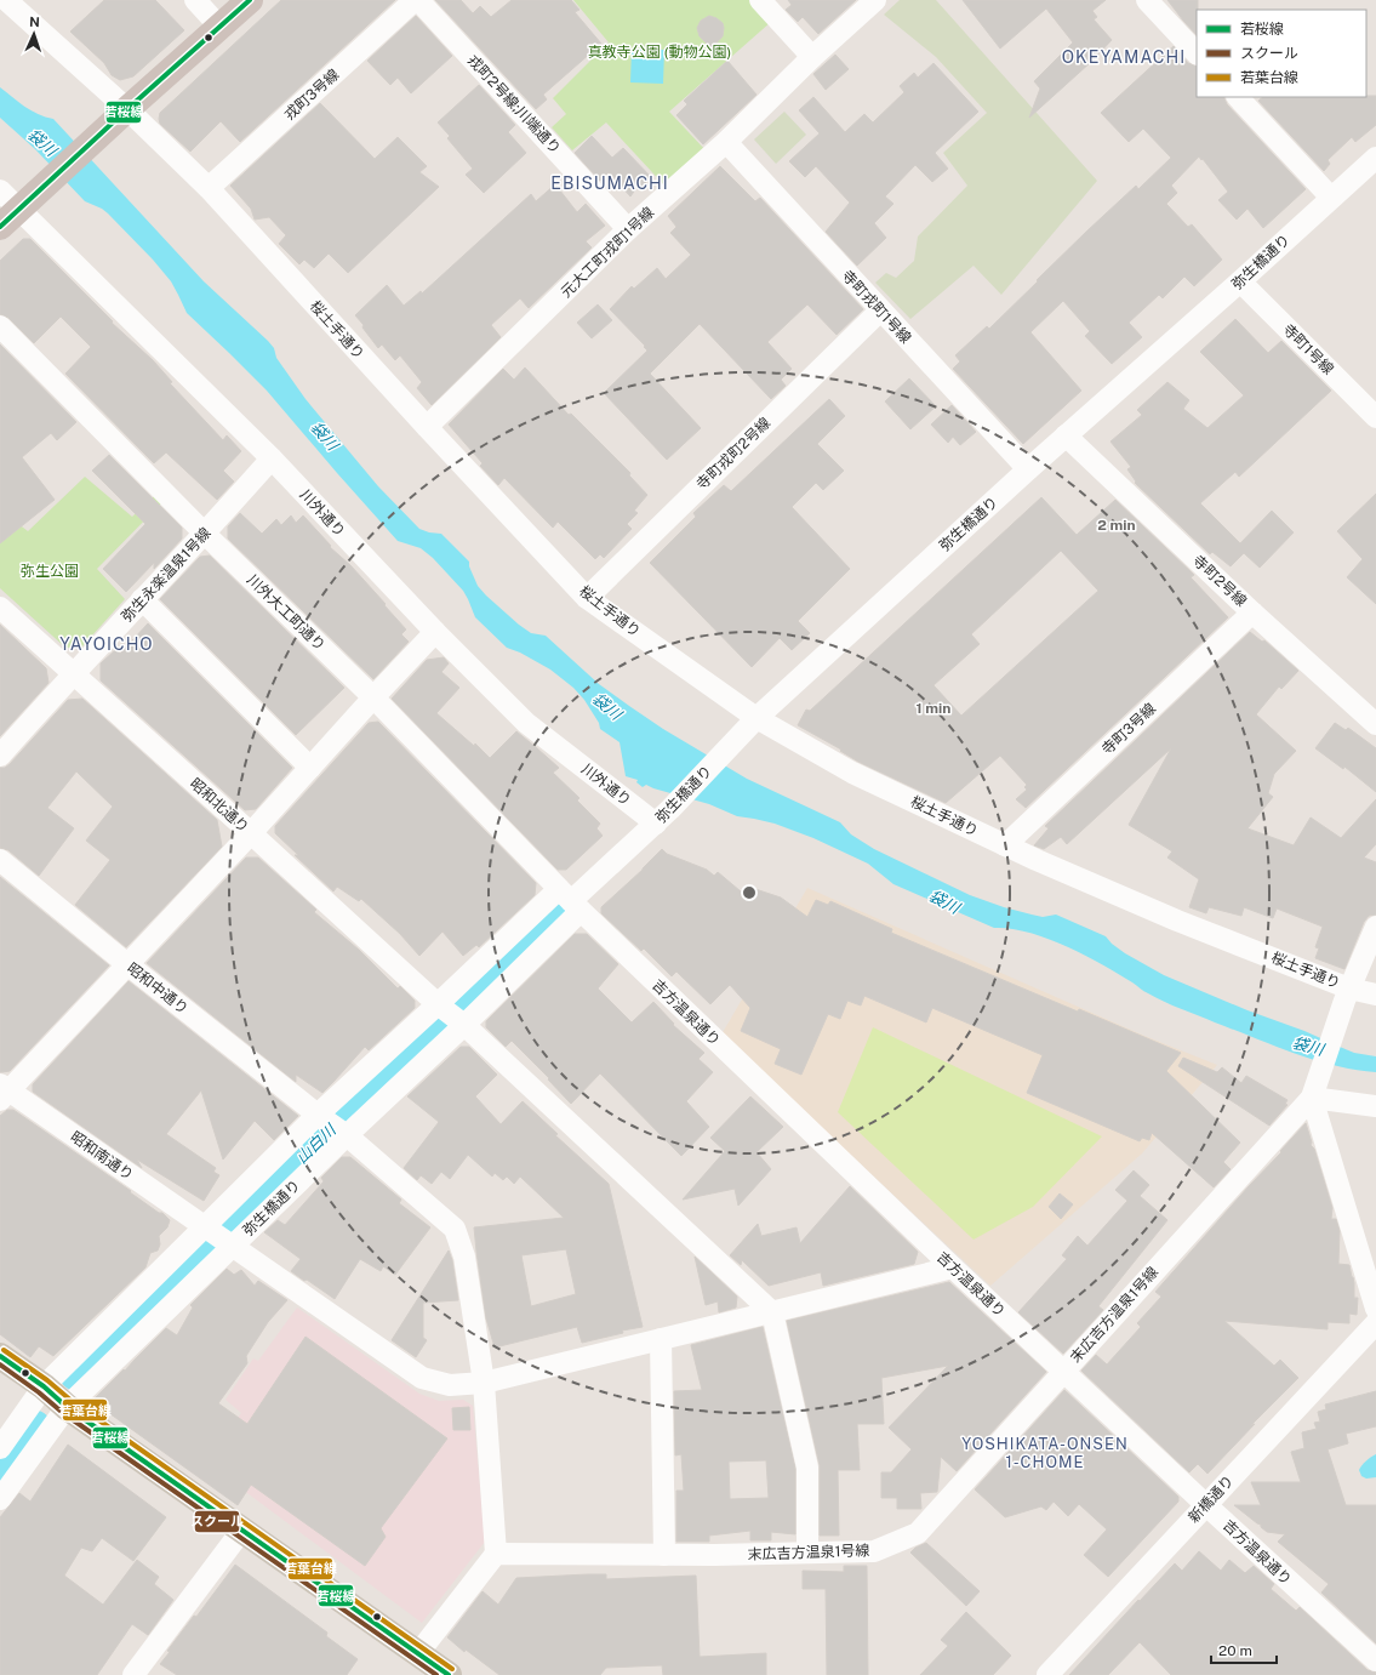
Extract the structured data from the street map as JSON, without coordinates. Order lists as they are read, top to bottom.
{
  "streets": {
    "street": [
      "戎町3号線",
      "戎町2号線;川端通り",
      "元大工町戎町1号線",
      "弥生橋通り",
      "寺町戎町1号線",
      "桜土手通り",
      "寺町1号線",
      "寺町戎町2号線",
      "川外通り",
      "弥生永楽温泉1号線",
      "寺町2号線",
      "川外大工町通り",
      "寺町3号線",
      "昭和北通り",
      "昭和中通り",
      "吉方温泉通り",
      "昭和南通り",
      "末広吉方温泉1号線",
      "新橋通り"
    ]
  },
  "crossings": [
    ["戎町3号線", "桜土手通り"],
    ["戎町2号線;川端通り", "元大工町戎町1号線"],
    ["元大工町戎町1号線", "寺町戎町1号線"],
    ["元大工町戎町1号線", "桜土手通り"],
    ["弥生橋通り", "寺町戎町1号線"],
    ["弥生橋通り", "桜土手通り"],
    ["弥生橋通り", "寺町1号線"],
    ["弥生橋通り", "川外通り"],
    ["弥生橋通り", "寺町2号線"],
    ["弥生橋通り", "川外大工町通り"],
    ["弥生橋通り", "昭和北通り"],
    ["弥生橋通り", "昭和中通り"],
    ["弥生橋通り", "吉方温泉通り"],
    ["弥生橋通り", "昭和南通り"],
    ["寺町戎町1号線", "寺町戎町2号線"],
    ["桜土手通り", "寺町戎町2号線"],
    ["桜土手通り", "寺町3号線"],
    ["川外通り", "弥生永楽温泉1号線"],
    ["弥生永楽温泉1号線", "川外大工町通り"],
    ["弥生永楽温泉1号線", "昭和北通り"],
    ["寺町2号線", "寺町3号線"],
    ["川外大工町通り", "吉方温泉通り"],
    ["昭和北通り", "昭和南通り"],
    ["昭和中通り", "昭和南通り"],
    ["昭和中通り", "末広吉方温泉1号線"],
    ["吉方温泉通り", "昭和南通り"],
    ["吉方温泉通り", "末広吉方温泉1号線"],
    ["吉方温泉通り", "新橋通り"]
  ],
  "districts": [
    "OKEYAMACHI",
    "EBISUMACHI",
    "YAYOICHO",
    "YOSHIKATA-ONSEN 1-CHOME"
  ],
  "water": ["袋川", "山白川"],
  "parks": ["真教寺公園 (動物公園)", "弥生公園"],
  "lines": ["transit line 若桜線", "transit line 若葉台線", "transit line スクール"],
  "legend": ["若桜線", "スクール", "若葉台線"],
  "scale_bar": "20 m",
  "north": "top",
  "rings": ["2 min", "1 min"]
}
